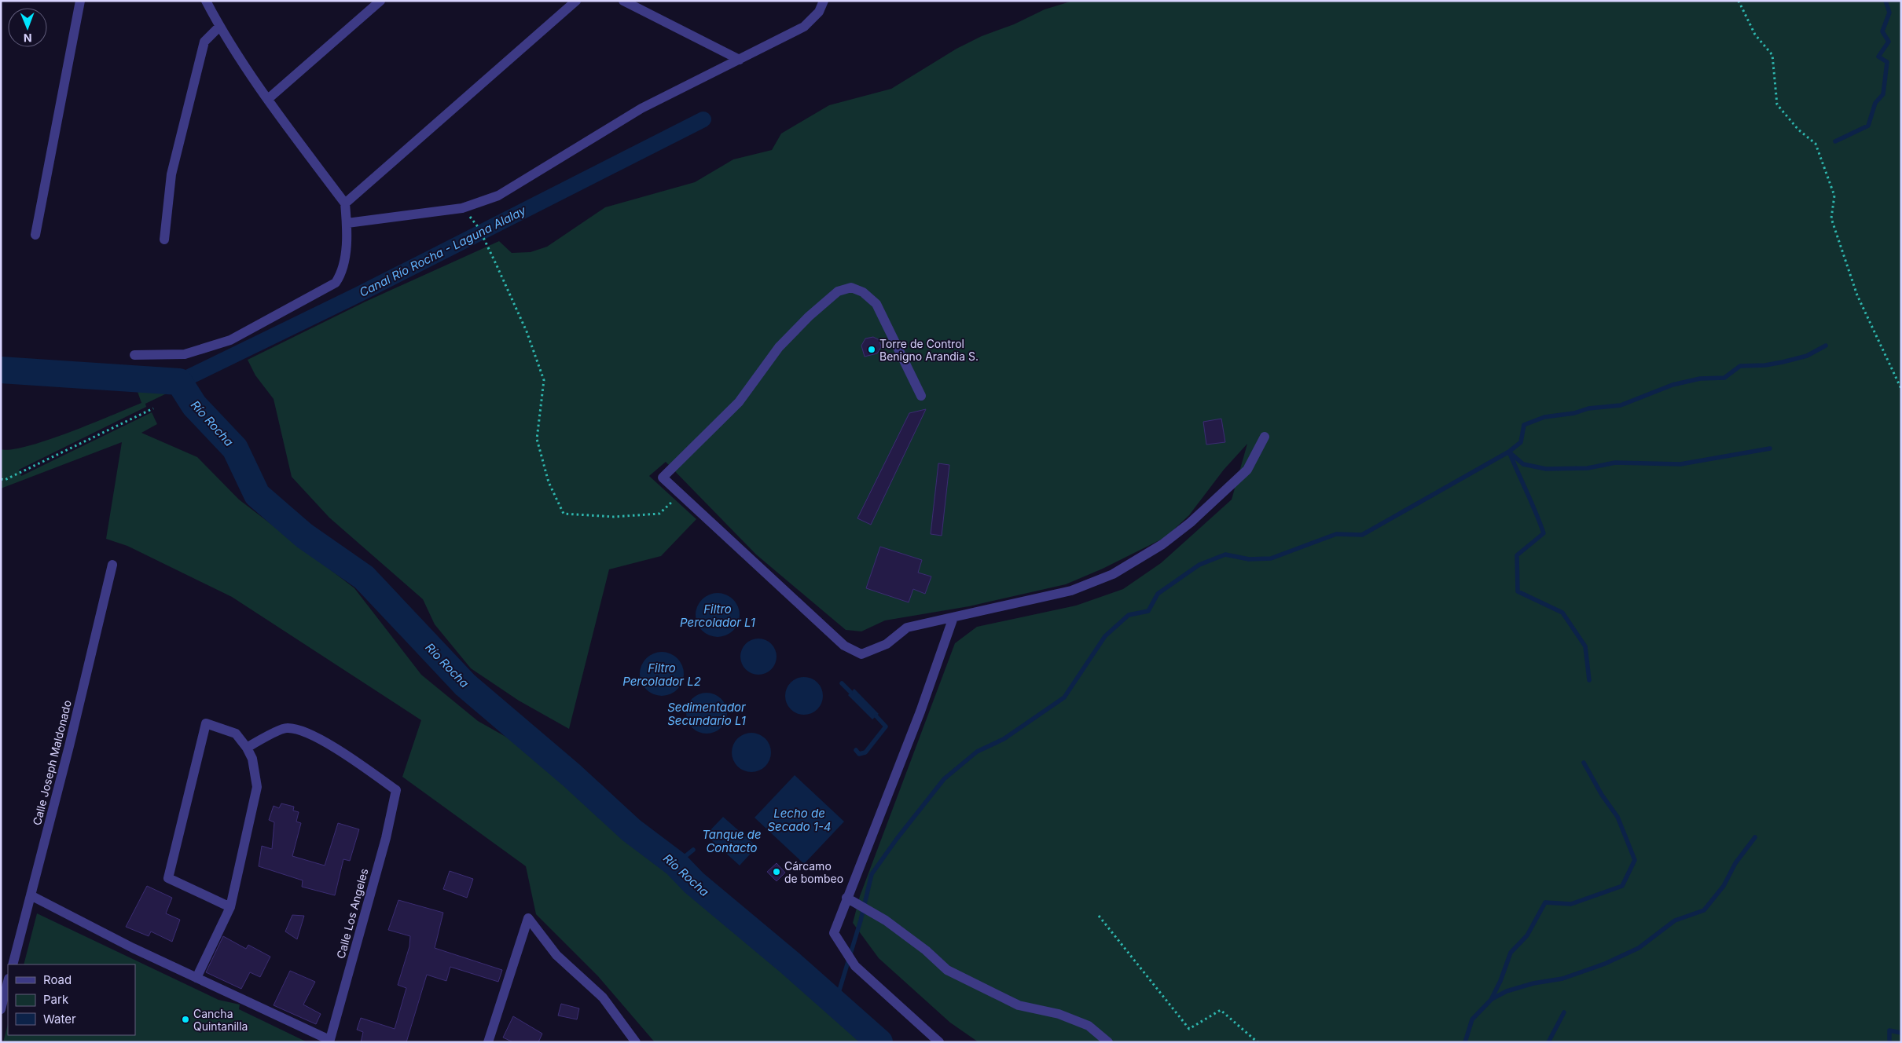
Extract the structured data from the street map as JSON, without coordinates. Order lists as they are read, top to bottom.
{
  "streets": {
    "street": ["Calle Joseph Maldonado", "Calle Los Angeles"]
  },
  "water": [
    "Canal Río Rocha - Laguna Alalay",
    "Río Rocha",
    "Filtro Percolador L1",
    "Filtro Percolador L2",
    "Sedimentador Secundario L1",
    "Lecho de Secado 1-4",
    "Tanque de Contacto"
  ],
  "places": ["Torre de Control Benigno Arandia S.", "Cárcamo de bombeo", "Cancha Quintanilla"],
  "legend": ["Road", "Park", "Water"],
  "north": "bottom"
}
